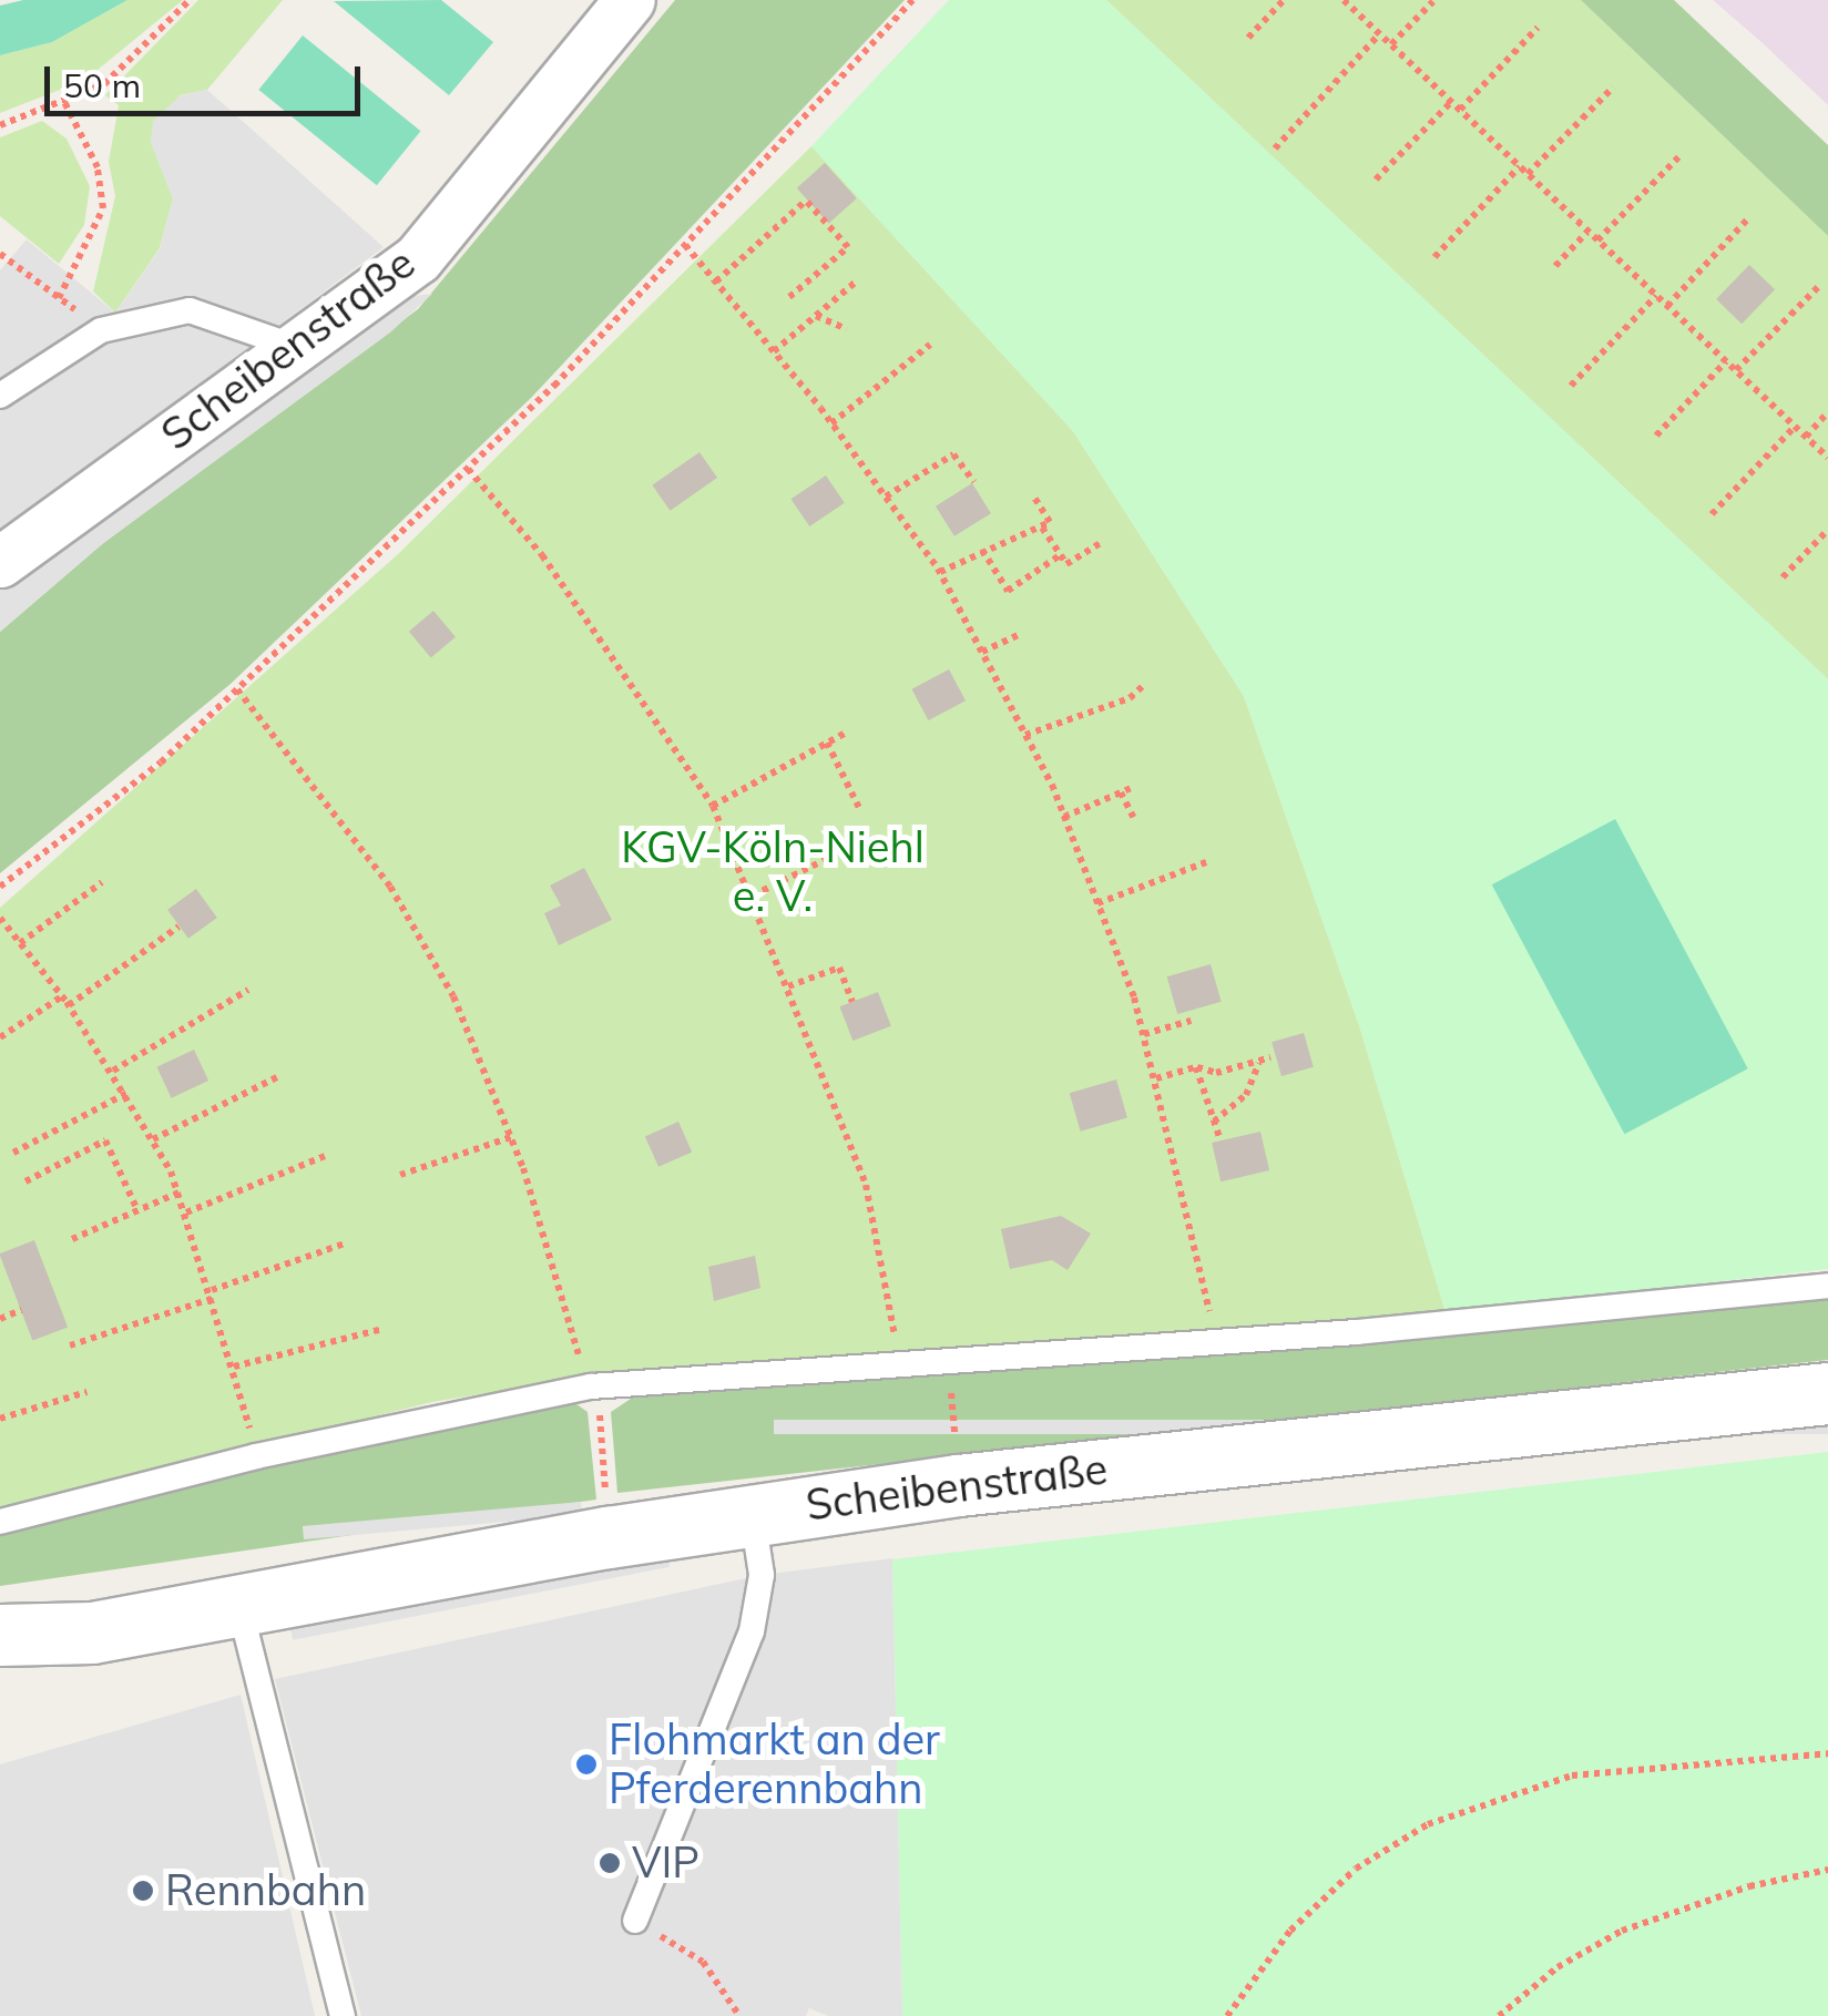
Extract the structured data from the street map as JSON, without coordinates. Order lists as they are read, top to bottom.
{
  "streets": {
    "street": ["Scheibenstraße"]
  },
  "parks": ["KGV-Köln-Niehl e. V."],
  "places": ["Flohmarkt an der Pferderennbahn", "VIP", "Rennbahn"],
  "scale_bar": "50 m"
}
